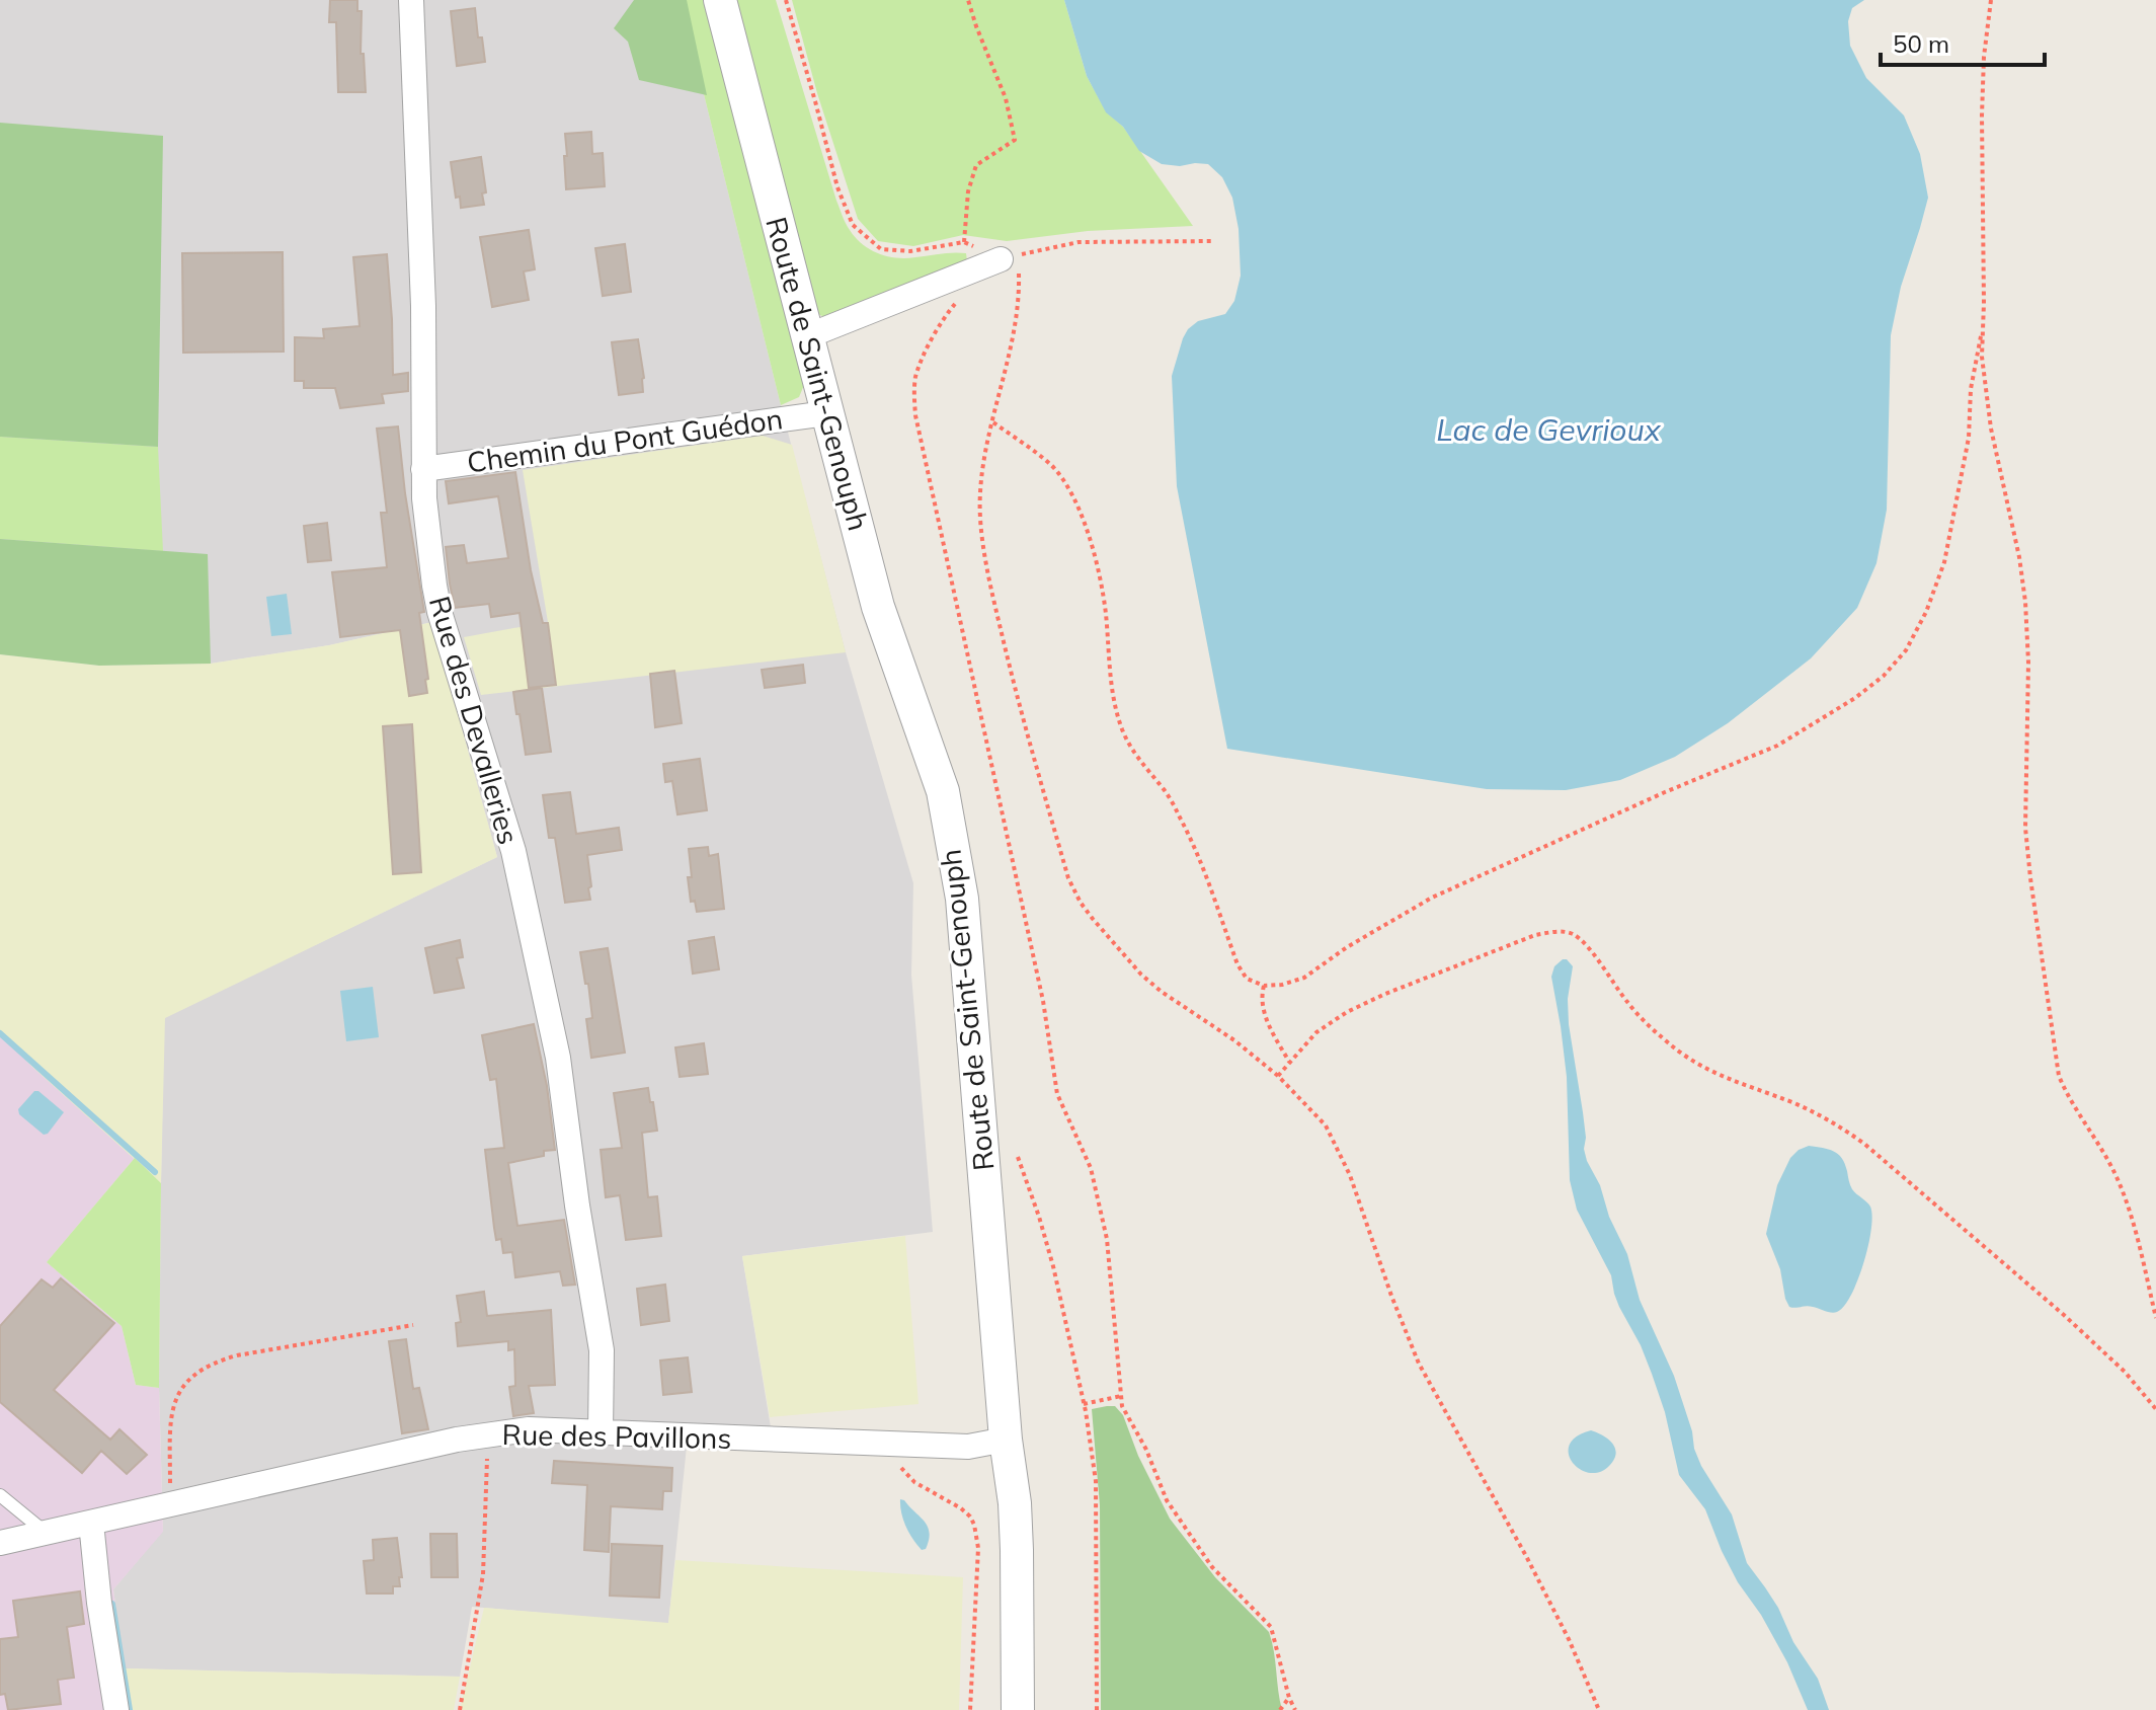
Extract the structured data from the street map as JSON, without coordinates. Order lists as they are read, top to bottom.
{
  "streets": {
    "street": [
      "Route de Saint-Genouph",
      "Chemin du Pont Guédon",
      "Rue des Devalleries",
      "Rue des Pavillons"
    ]
  },
  "crossings": [
    ["Route de Saint-Genouph", "Chemin du Pont Guédon"],
    ["Route de Saint-Genouph", "Rue des Pavillons"],
    ["Chemin du Pont Guédon", "Rue des Devalleries"],
    ["Rue des Devalleries", "Rue des Pavillons"]
  ],
  "water": ["Lac de Gevrioux"],
  "scale_bar": "50 m"
}
